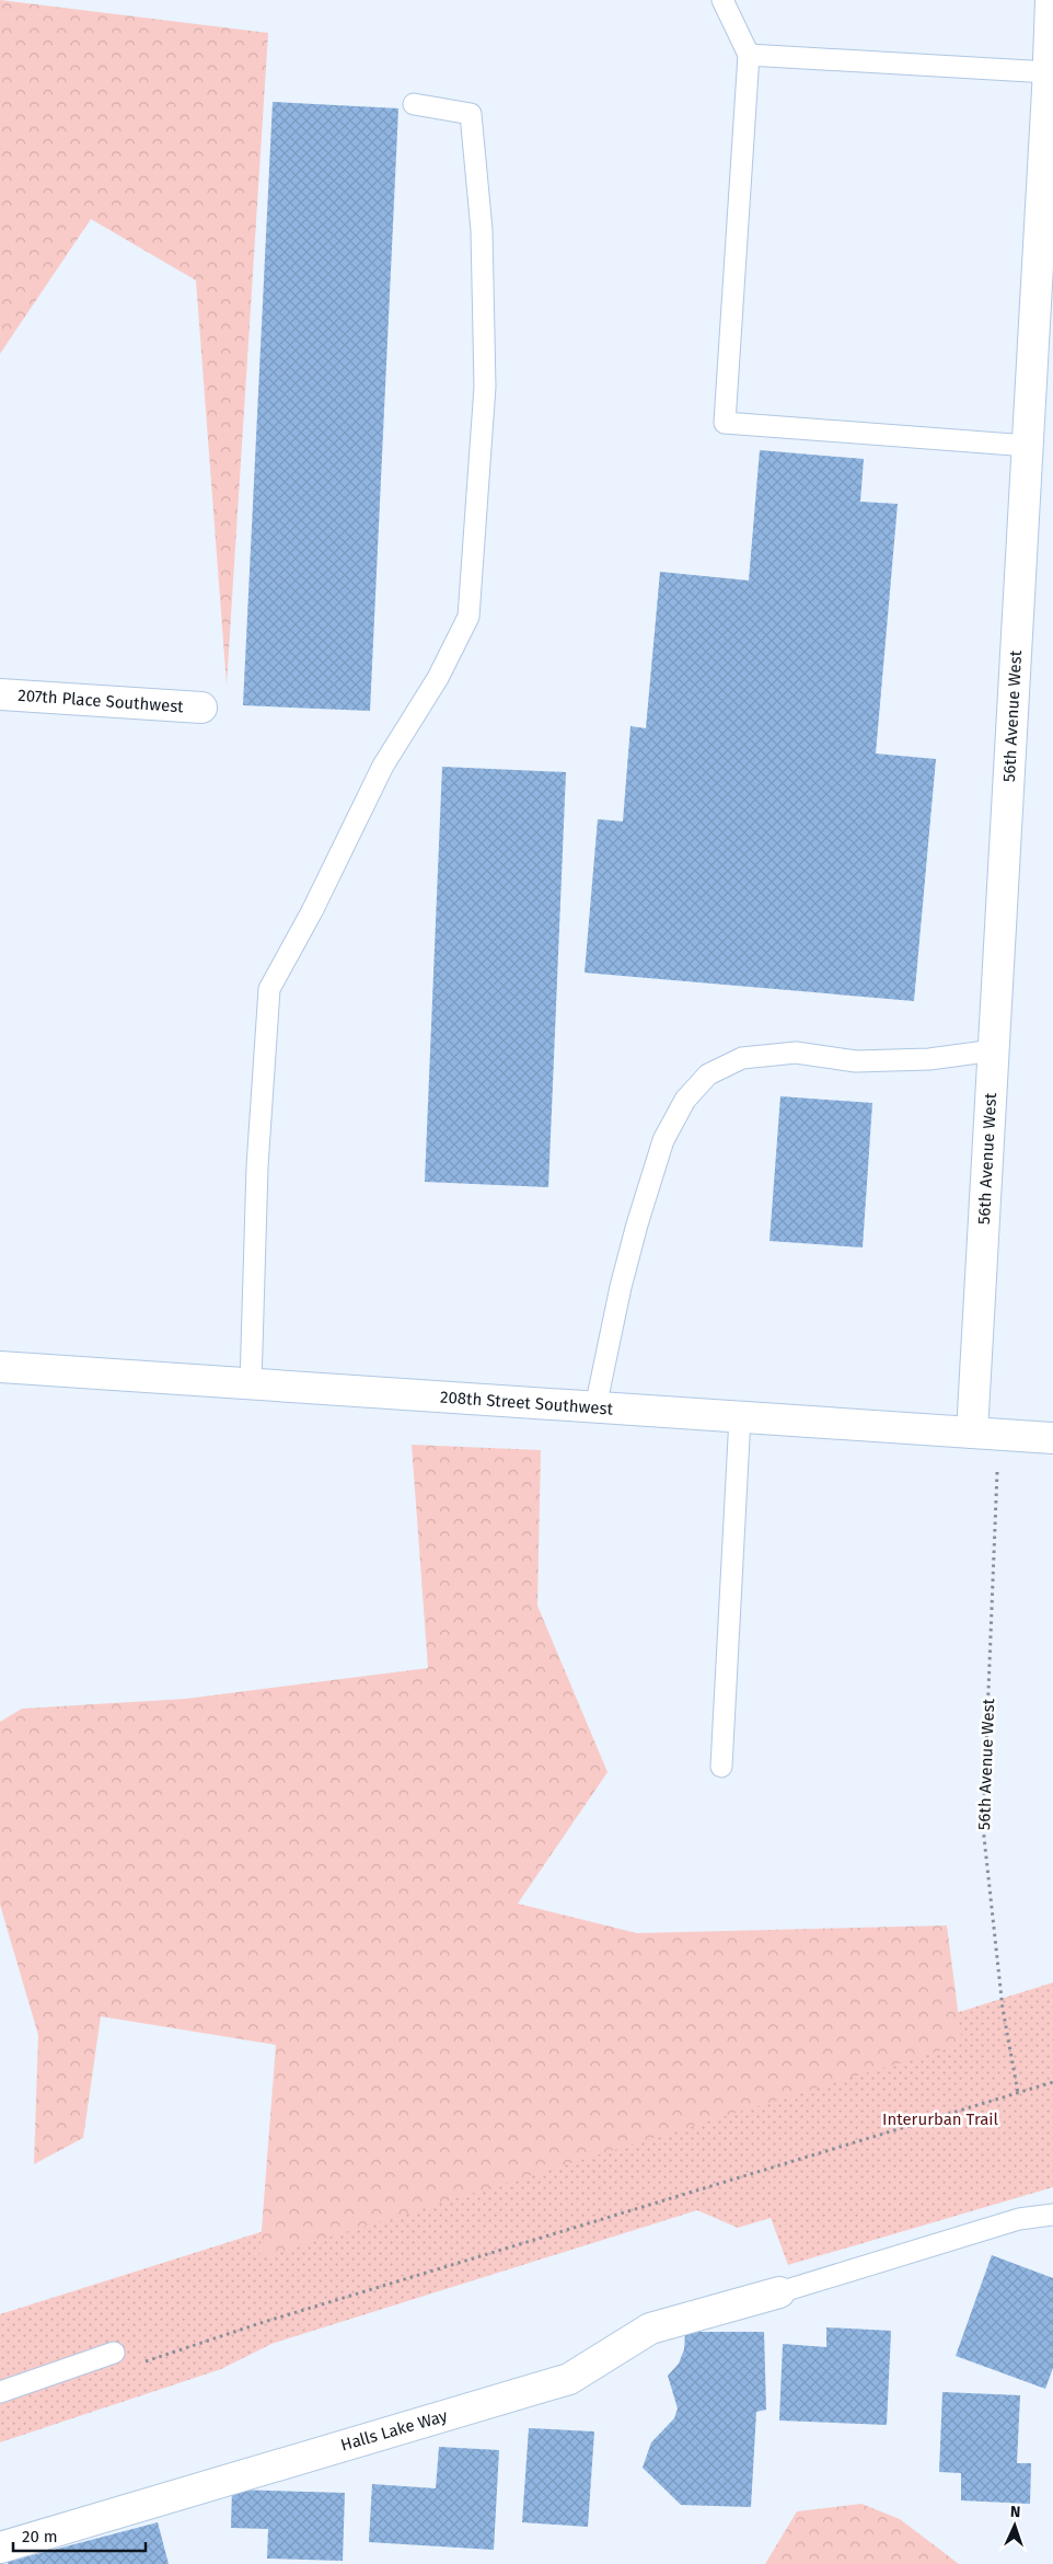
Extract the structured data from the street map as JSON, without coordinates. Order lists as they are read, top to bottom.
{
  "streets": {
    "street": [
      "207th Place Southwest",
      "56th Avenue West",
      "208th Street Southwest",
      "Halls Lake Way"
    ]
  },
  "crossings": [
    ["56th Avenue West", "208th Street Southwest"]
  ],
  "parks": ["Interurban Trail"],
  "scale_bar": "20 m",
  "north": "top"
}
